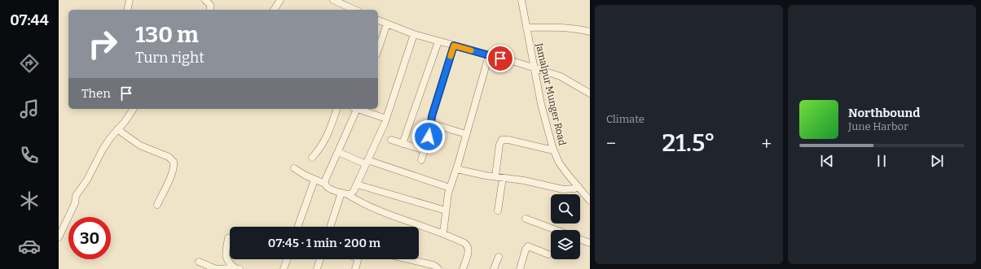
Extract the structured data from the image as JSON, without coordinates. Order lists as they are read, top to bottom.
{
  "streets": {
    "street": ["Jamalpur Munger Road"]
  },
  "page": {
    "tabs": "07:44",
    "tile": "Climate",
    "turn": ["130 m", "Turn right"],
    "then": "Then",
    "song": ["Northbound", "June Harbor"],
    "heat": ["−", "21.5°", "+"],
    "limit": "30",
    "trip": "07:45 · 1 min · 200 m"
  }
}
